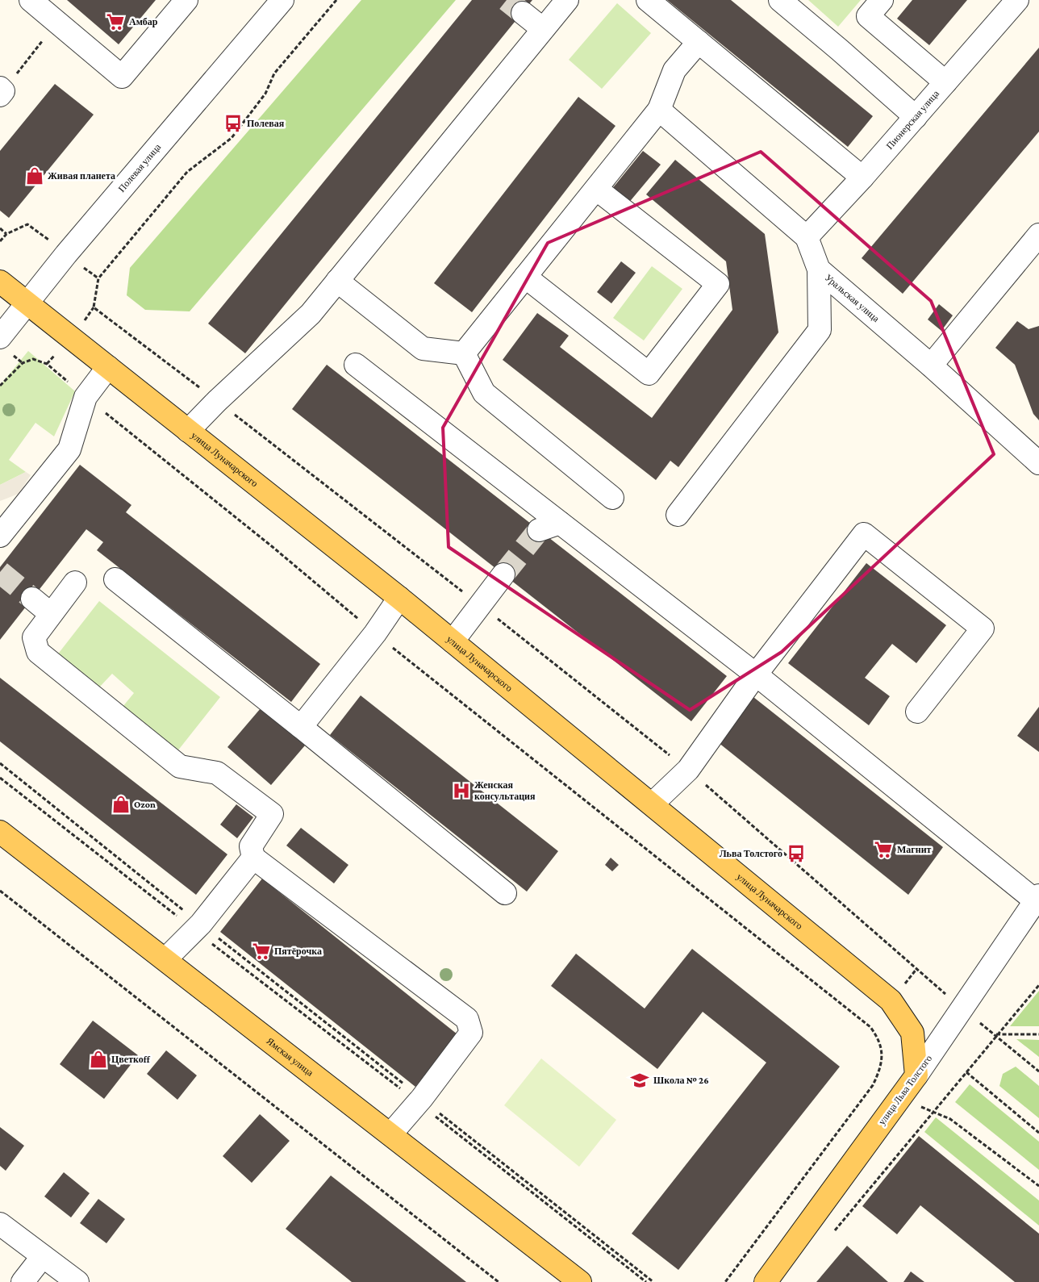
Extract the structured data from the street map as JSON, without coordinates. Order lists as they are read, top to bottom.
{
  "streets": {
    "main road": ["улица Луначарского", "Ямская улица", "улица Льва Толстого"],
    "street": ["Пионерская улица", "Полевая улица", "Уральская улица"]
  },
  "crossings": [
    ["Пионерская улица", "Уральская улица"],
    ["Полевая улица", "улица Луначарского"],
    ["улица Луначарского", "улица Льва Толстого"]
  ],
  "places": {
    "supermarket": ["Амбар", "Магнит", "Пятёрочка"],
    "bus stop": ["Полевая", "Льва Толстого"],
    "shop": ["Живая планета", "Ozon", "Цветкоff"],
    "hospital": ["Женская консультация"],
    "school or university": ["Школа № 26"]
  }
}
